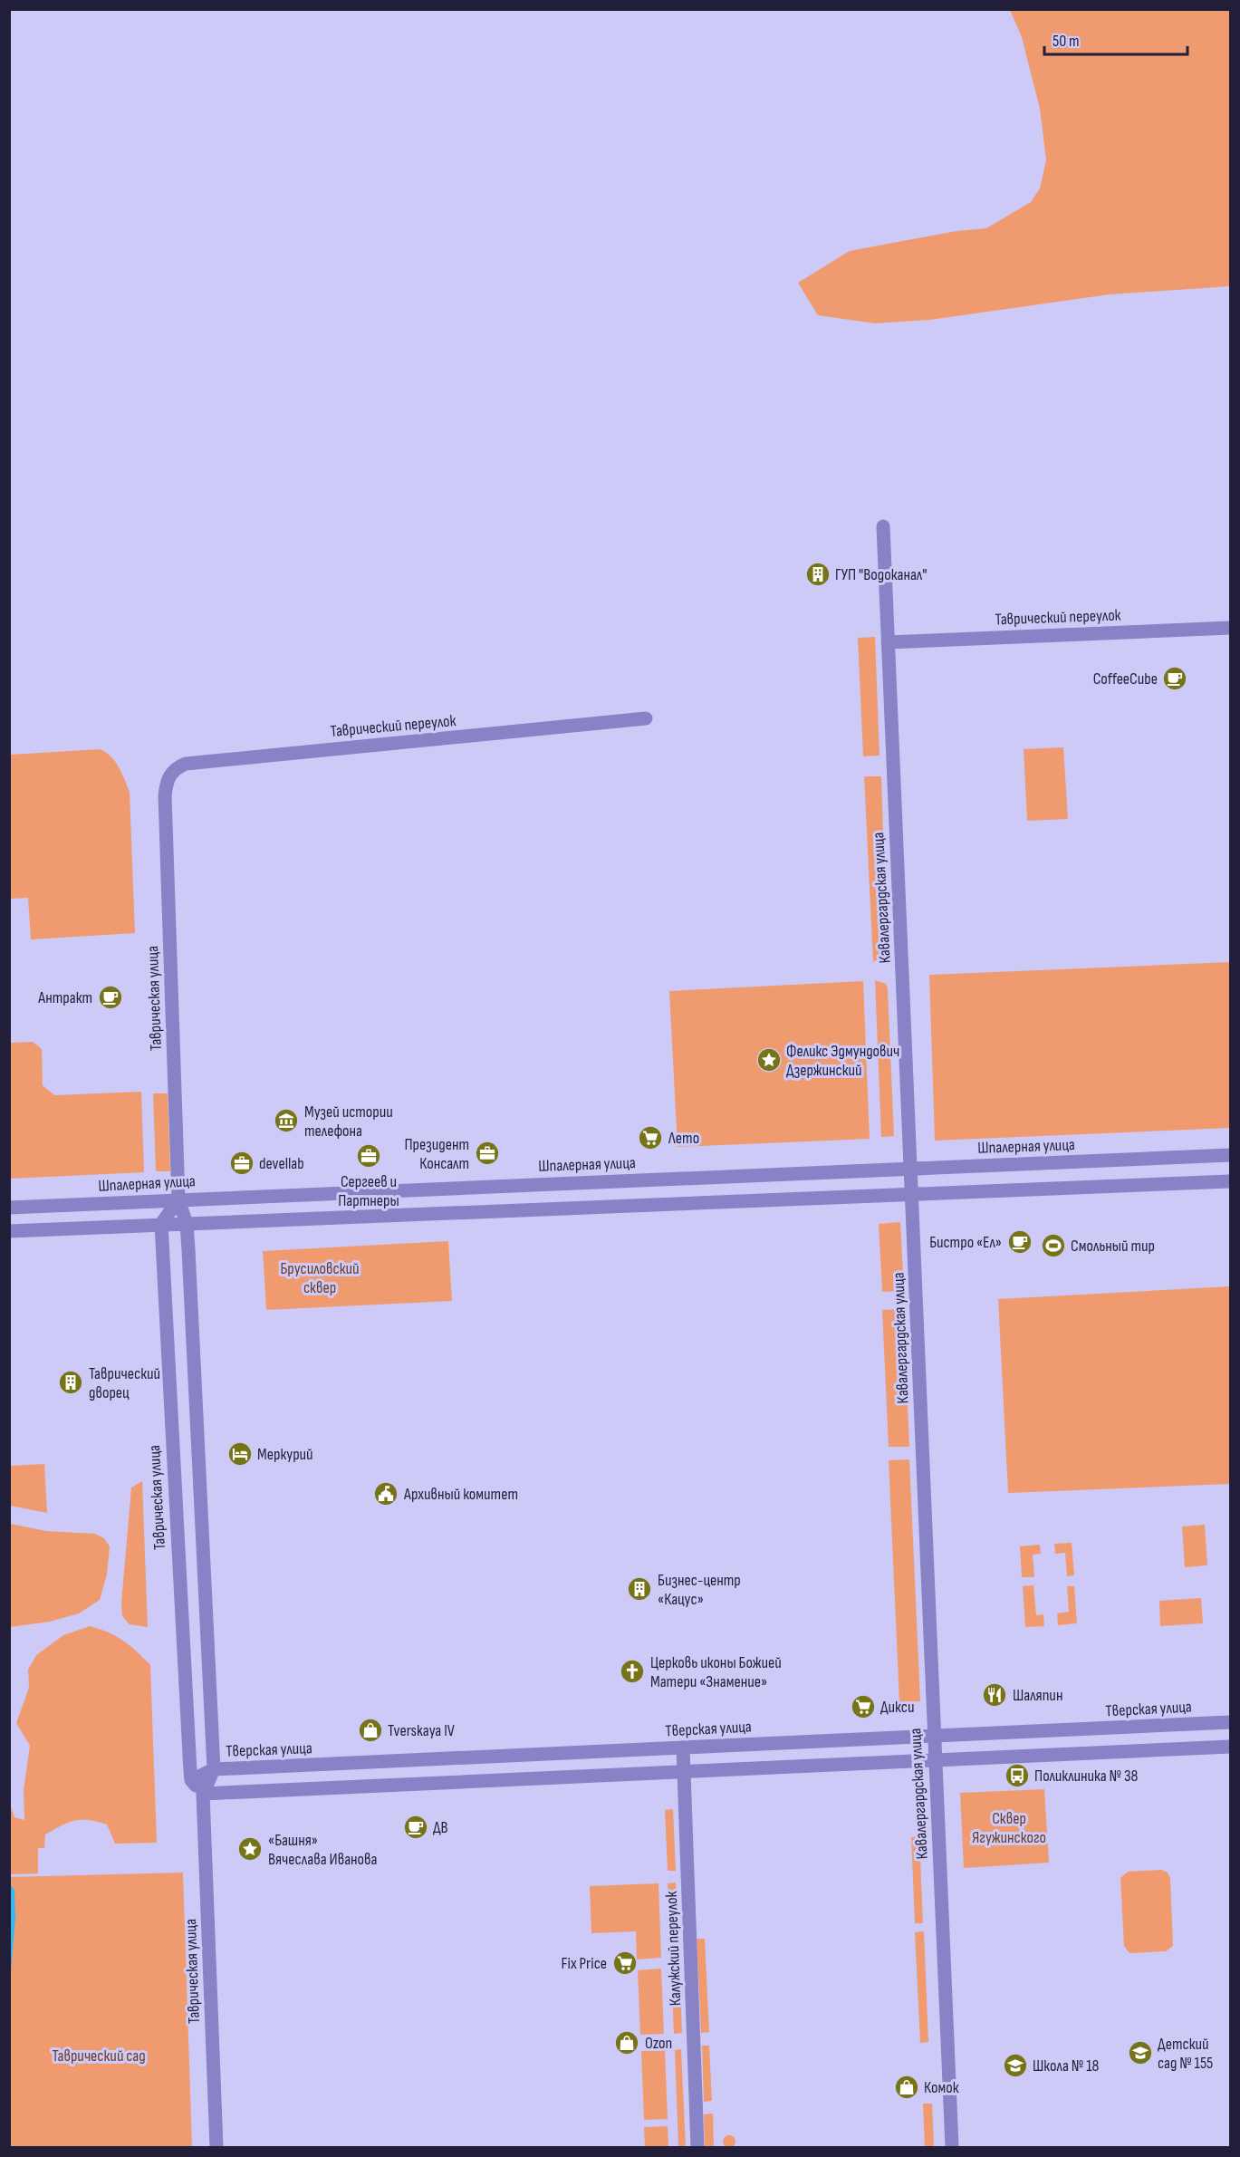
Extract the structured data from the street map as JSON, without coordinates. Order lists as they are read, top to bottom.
{
  "streets": {
    "street": [
      "Таврический переулок",
      "Кавалергардская улица",
      "Таврическая улица",
      "Шпалерная улица",
      "Тверская улица",
      "Калужский переулок"
    ]
  },
  "crossings": [
    ["Таврический переулок", "Кавалергардская улица"],
    ["Таврический переулок", "Таврическая улица"],
    ["Кавалергардская улица", "Шпалерная улица"],
    ["Кавалергардская улица", "Тверская улица"],
    ["Таврическая улица", "Шпалерная улица"],
    ["Таврическая улица", "Тверская улица"],
    ["Тверская улица", "Калужский переулок"]
  ],
  "parks": ["Брусиловский сквер", "Сквер Ягужинского", "Таврический сад"],
  "places": {
    "building": ["ГУП \"Водоканал\"", "Таврический дворец", "Бизнес-центр «Кацус»"],
    "cafe": [
      "CoffeeCube",
      "Антракт",
      "Бистро «Ел»",
      "ДВ"
    ],
    "place": ["Феликс Эдмундович Дзержинский", "«Башня» Вячеслава Иванова"],
    "museum": ["Музей истории телефона"],
    "supermarket": ["Лето", "Дикси", "Fix Price"],
    "office": ["Президент Консалт", "Сергеев и Партнеры", "devellab"],
    "sports": ["Смольный тир"],
    "hotel": ["Меркурий"],
    "public building": ["Архивный комитет"],
    "church": ["Церковь иконы Божией Матери «Знамение»"],
    "restaurant": ["Шаляпин"],
    "shop": ["Tverskaya IV", "Ozon", "Комок"],
    "bus stop": ["Поликлиника № 38"],
    "school or university": ["Детский сад № 155", "Школа № 18"]
  },
  "scale_bar": "50 m"
}
